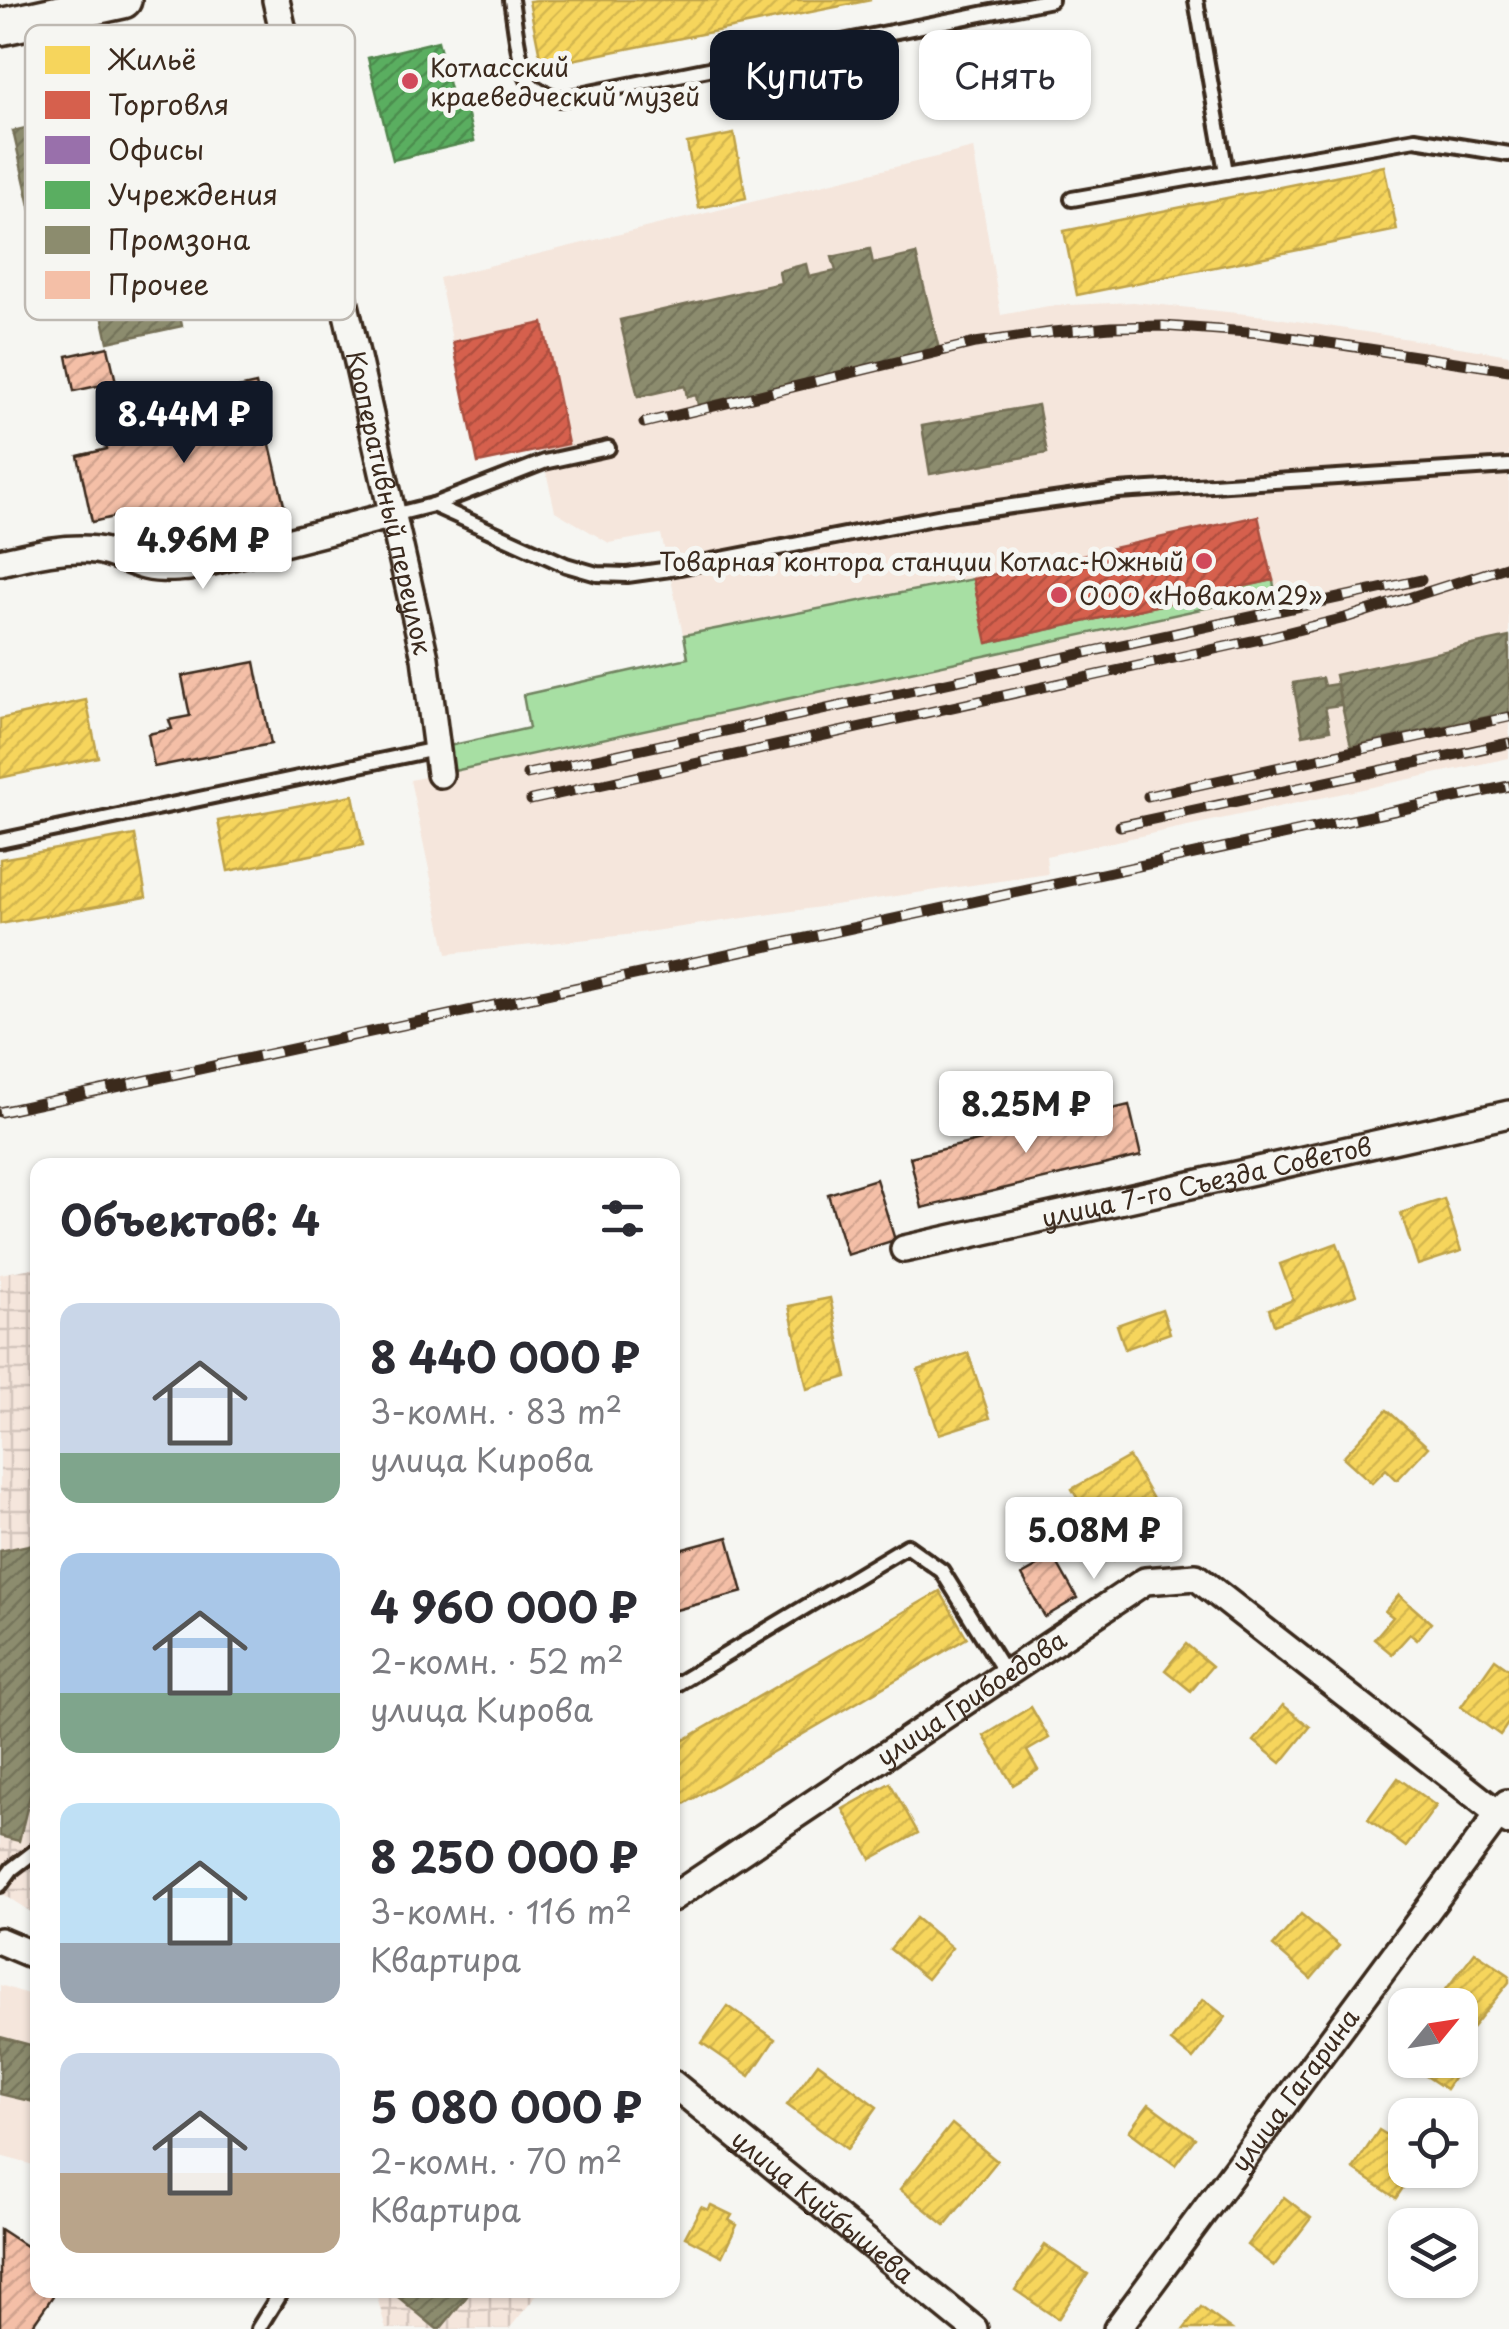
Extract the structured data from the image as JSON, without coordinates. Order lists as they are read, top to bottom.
{
  "streets": {
    "street": [
      "Кооперативный переулок",
      "улица 7-го Съезда Советов",
      "улица Грибоедова",
      "улица Гагарина",
      "улица Куйбышева"
    ]
  },
  "crossings": [
    ["улица Грибоедова", "улица Гагарина"]
  ],
  "places": ["Котласский краеведческий музей", "Товарная контора станции Котлас-Южный", "ООО «Новаком29»"],
  "legend": [
    "Жильё",
    "Торговля",
    "Офисы",
    "Учреждения",
    "Промзона",
    "Прочее"
  ],
  "north": "top right",
  "page": {
    "chip": ["Купить", "Снять"],
    "price": [
      "8.44M ₽",
      "4.96M ₽",
      "8.25M ₽",
      "5.08M ₽"
    ],
    "heading": "Объектов: 4",
    "list": [
      {
        "name": "8 440 000 ₽",
        "note": "3-комн. · 83 m² · улица Кирова"
      },
      {
        "name": "4 960 000 ₽",
        "note": "2-комн. · 52 m² · улица Кирова"
      },
      {
        "name": "8 250 000 ₽",
        "note": "3-комн. · 116 m² · Квартира"
      },
      {
        "name": "5 080 000 ₽",
        "note": "2-комн. · 70 m² · Квартира"
      }
    ]
  }
}
